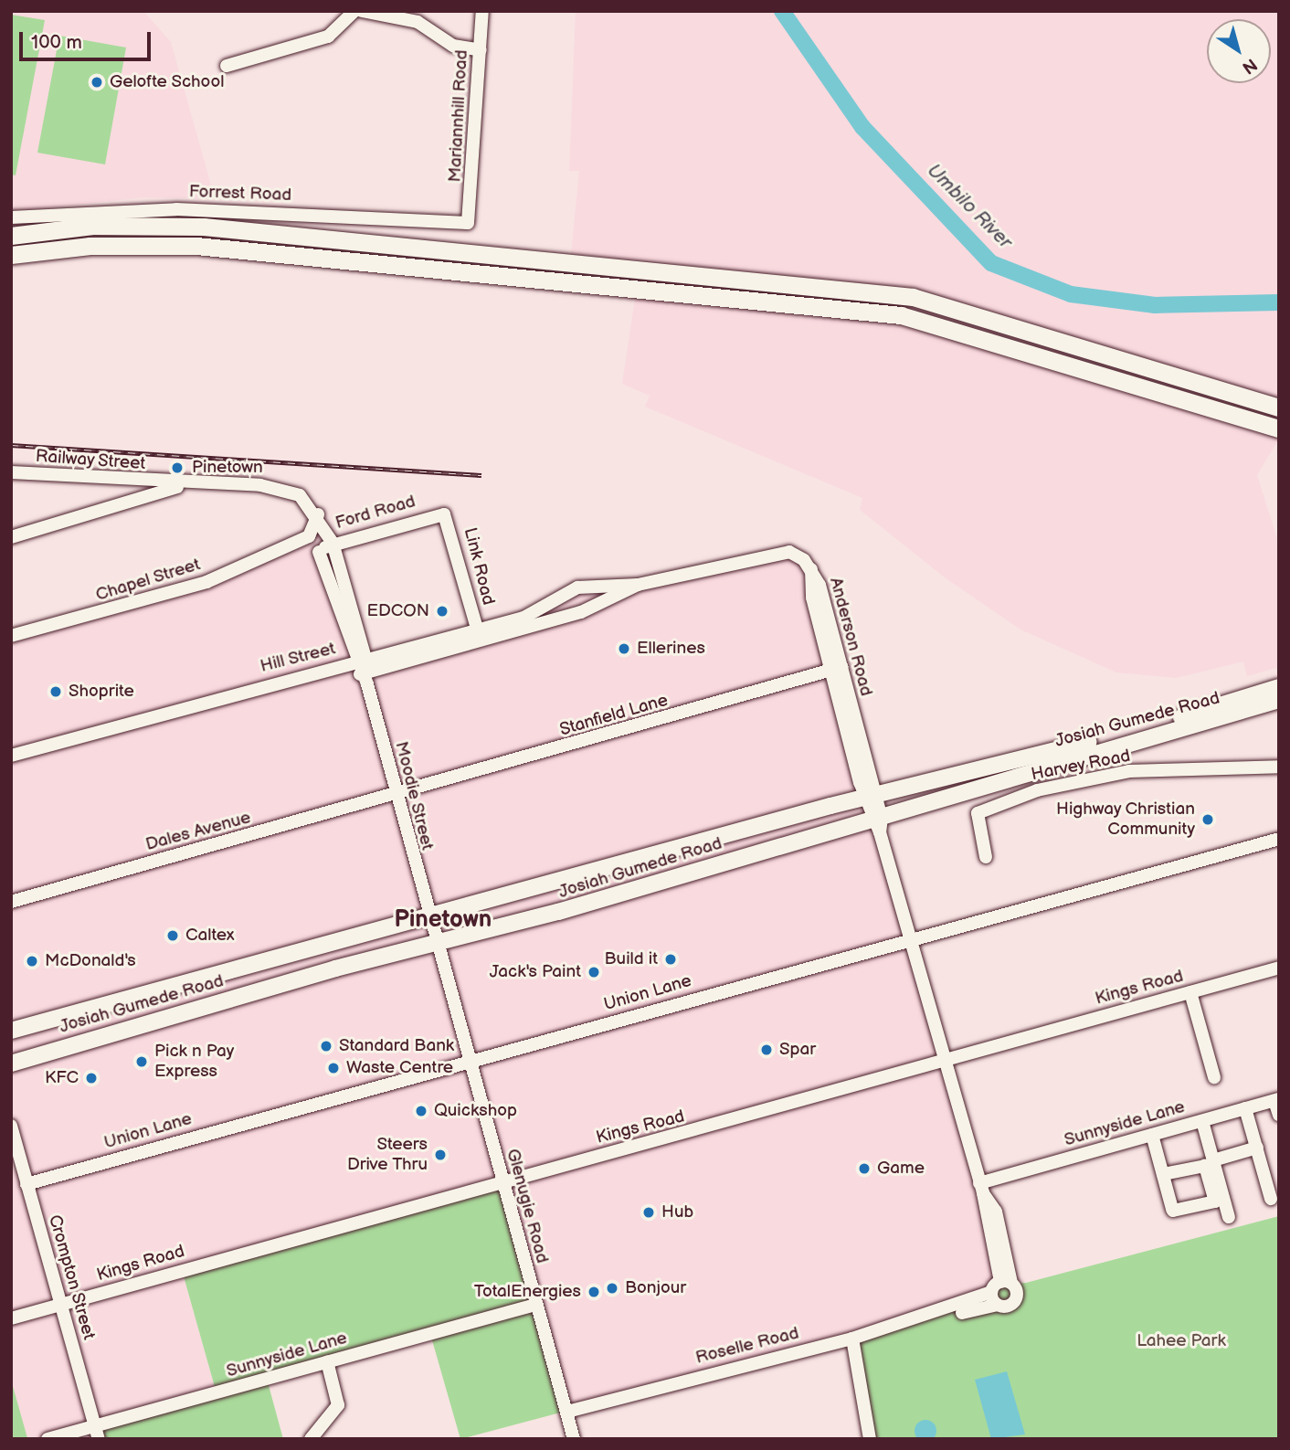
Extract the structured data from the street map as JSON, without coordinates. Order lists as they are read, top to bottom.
{
  "streets": {
    "main road": ["Josiah Gumede Road"],
    "street": [
      "Mariannhill Road",
      "Forrest Road",
      "Railway Street",
      "Ford Road",
      "Link Road",
      "Chapel Street",
      "Anderson Road",
      "Hill Street",
      "Stanfield Lane",
      "Harvey Road",
      "Moodie Street",
      "Dales Avenue",
      "Kings Road",
      "Union Lane",
      "Sunnyside Lane",
      "Glenugie Road",
      "Crompton Street",
      "Roselle Road"
    ]
  },
  "crossings": [
    ["Mariannhill Road", "Forrest Road"],
    ["Railway Street", "Ford Road"],
    ["Railway Street", "Chapel Street"],
    ["Railway Street", "Moodie Street"],
    ["Ford Road", "Link Road"],
    ["Ford Road", "Moodie Street"],
    ["Link Road", "Hill Street"],
    ["Anderson Road", "Hill Street"],
    ["Anderson Road", "Stanfield Lane"],
    ["Anderson Road", "Josiah Gumede Road"],
    ["Anderson Road", "Kings Road"],
    ["Anderson Road", "Union Lane"],
    ["Anderson Road", "Sunnyside Lane"],
    ["Anderson Road", "Roselle Road"],
    ["Hill Street", "Moodie Street"],
    ["Stanfield Lane", "Moodie Street"],
    ["Stanfield Lane", "Dales Avenue"],
    ["Josiah Gumede Road", "Moodie Street"],
    ["Josiah Gumede Road", "Glenugie Road"],
    ["Moodie Street", "Dales Avenue"],
    ["Moodie Street", "Glenugie Road"],
    ["Kings Road", "Glenugie Road"],
    ["Kings Road", "Crompton Street"],
    ["Union Lane", "Glenugie Road"],
    ["Union Lane", "Crompton Street"],
    ["Sunnyside Lane", "Glenugie Road"],
    ["Sunnyside Lane", "Crompton Street"],
    ["Glenugie Road", "Roselle Road"]
  ],
  "districts": ["Pinetown"],
  "water": ["Umbilo River"],
  "parks": ["Lahee Park"],
  "places": [
    "Gelofte School",
    "Pinetown",
    "EDCON",
    "Ellerines",
    "Shoprite",
    "Highway Christian Community",
    "Caltex",
    "Build it",
    "McDonald's",
    "Jack's Paint",
    "Standard Bank",
    "Spar",
    "Pick n Pay Express",
    "Waste Centre",
    "KFC",
    "Quickshop",
    "Steers Drive Thru",
    "Game",
    "Hub",
    "Bonjour",
    "TotalEnergies"
  ],
  "scale_bar": "100 m",
  "north": "bottom right"
}
